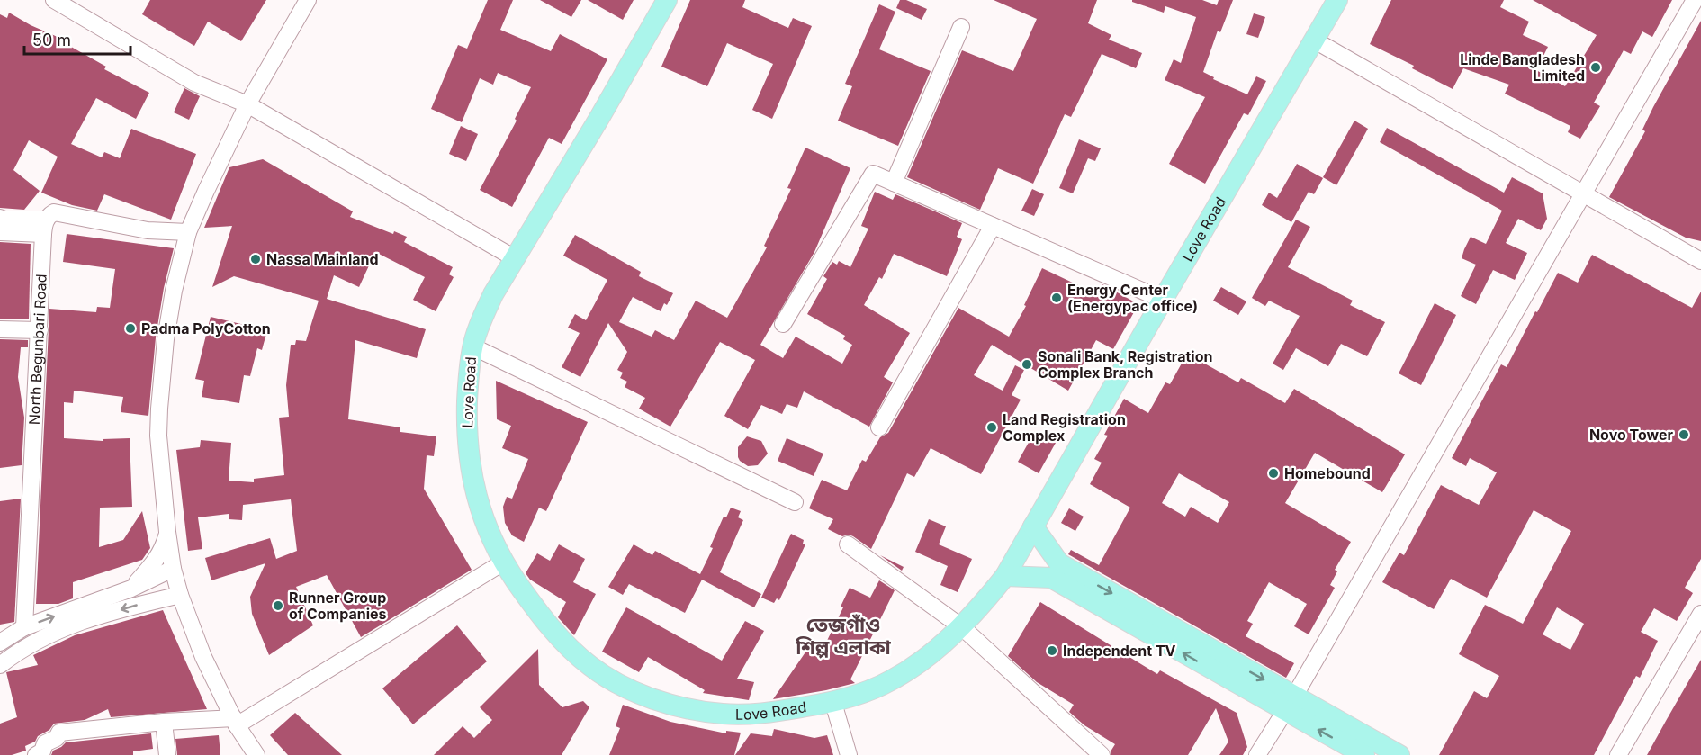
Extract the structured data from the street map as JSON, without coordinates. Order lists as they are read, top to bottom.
{
  "streets": {
    "main road": ["Love Road"],
    "street": ["North Begunbari Road"]
  },
  "districts": ["তেজগাঁও শিল্প এলাকা"],
  "places": [
    "Linde Bangladesh Limited",
    "Nassa Mainland",
    "Energy Center (Energypac office)",
    "Padma PolyCotton",
    "Sonali Bank, Registration Complex Branch",
    "Land Registration Complex",
    "Novo Tower",
    "Homebound",
    "Runner Group of Companies",
    "Independent TV"
  ],
  "scale_bar": "50 m"
}
